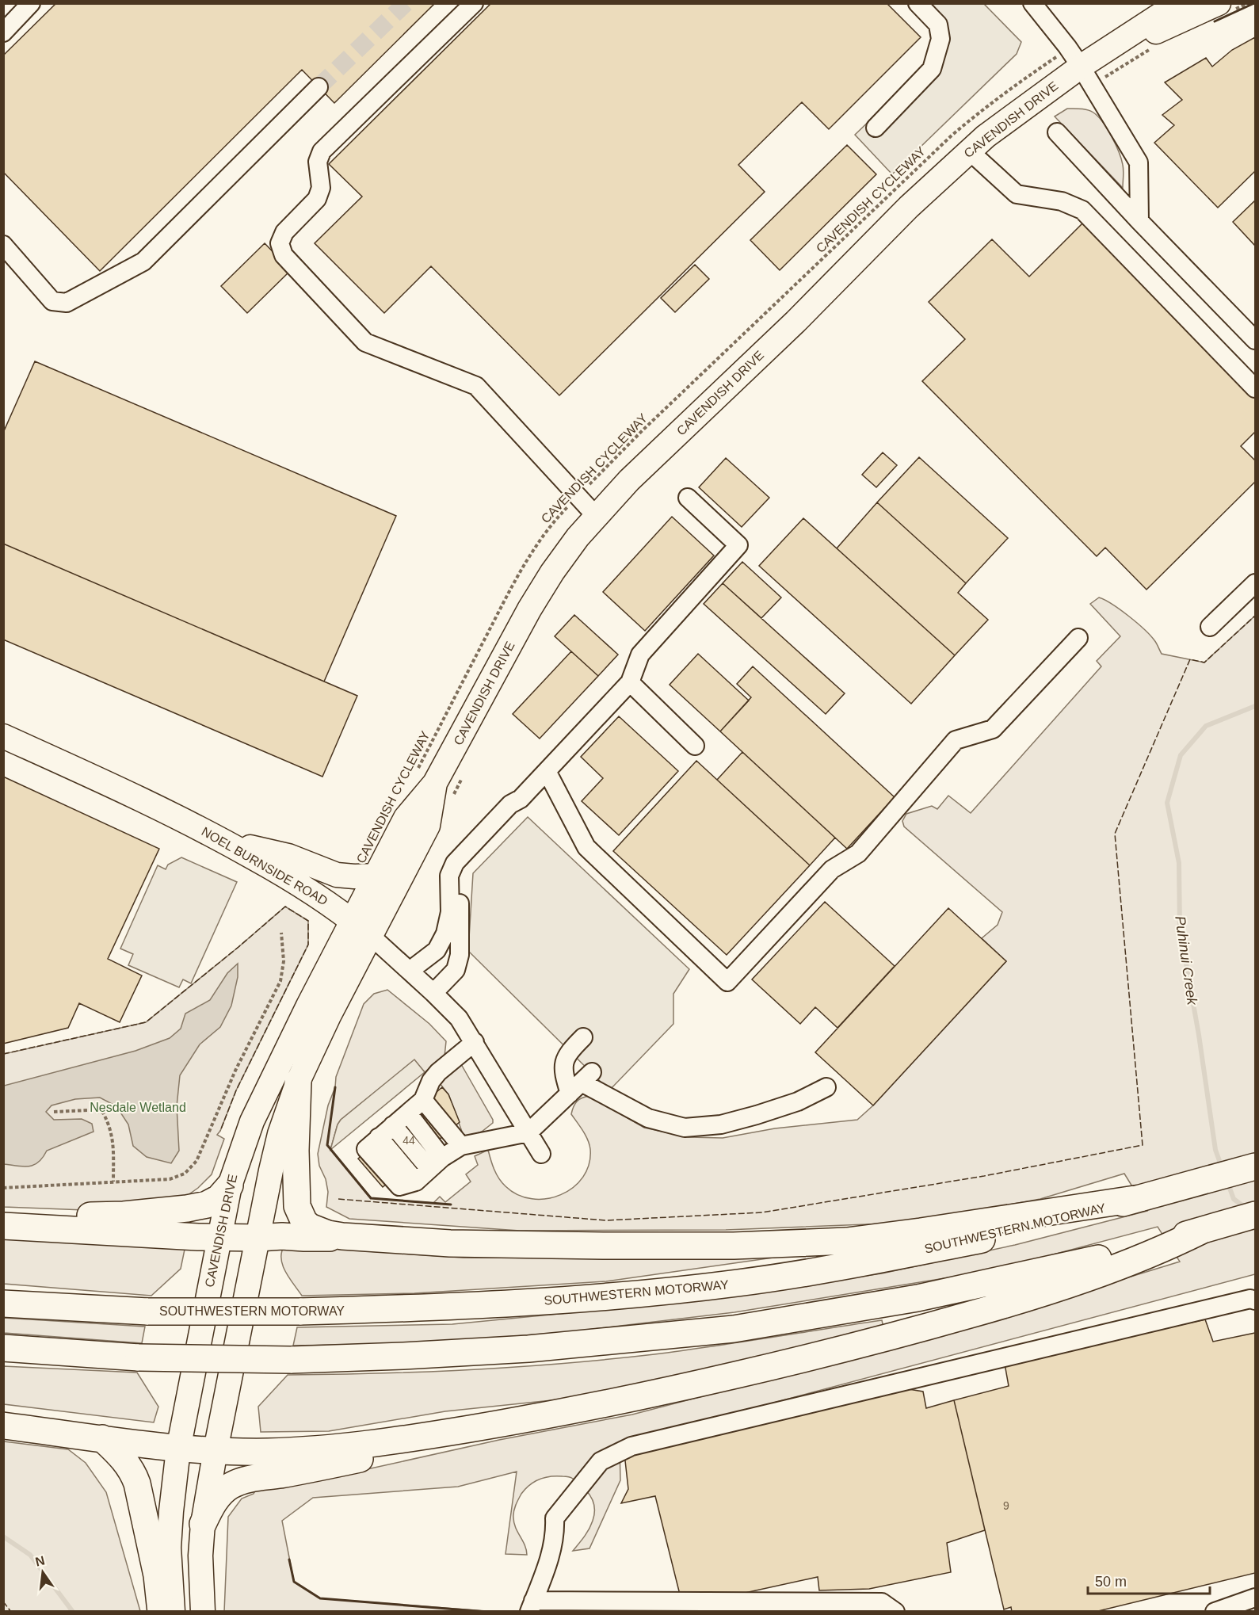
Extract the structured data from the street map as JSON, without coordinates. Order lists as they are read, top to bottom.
{
  "streets": {
    "highway": ["SOUTHWESTERN MOTORWAY"],
    "main road": ["CAVENDISH DRIVE", "NOEL BURNSIDE ROAD"],
    "path": ["CAVENDISH CYCLEWAY"]
  },
  "crossings": [
    ["CAVENDISH DRIVE", "CAVENDISH CYCLEWAY"],
    ["CAVENDISH DRIVE", "NOEL BURNSIDE ROAD"]
  ],
  "water": ["Puhinui Creek"],
  "parks": ["Nesdale Wetland"],
  "house_numbers": ["44", "9"],
  "scale_bar": "50 m",
  "north": "top"
}
